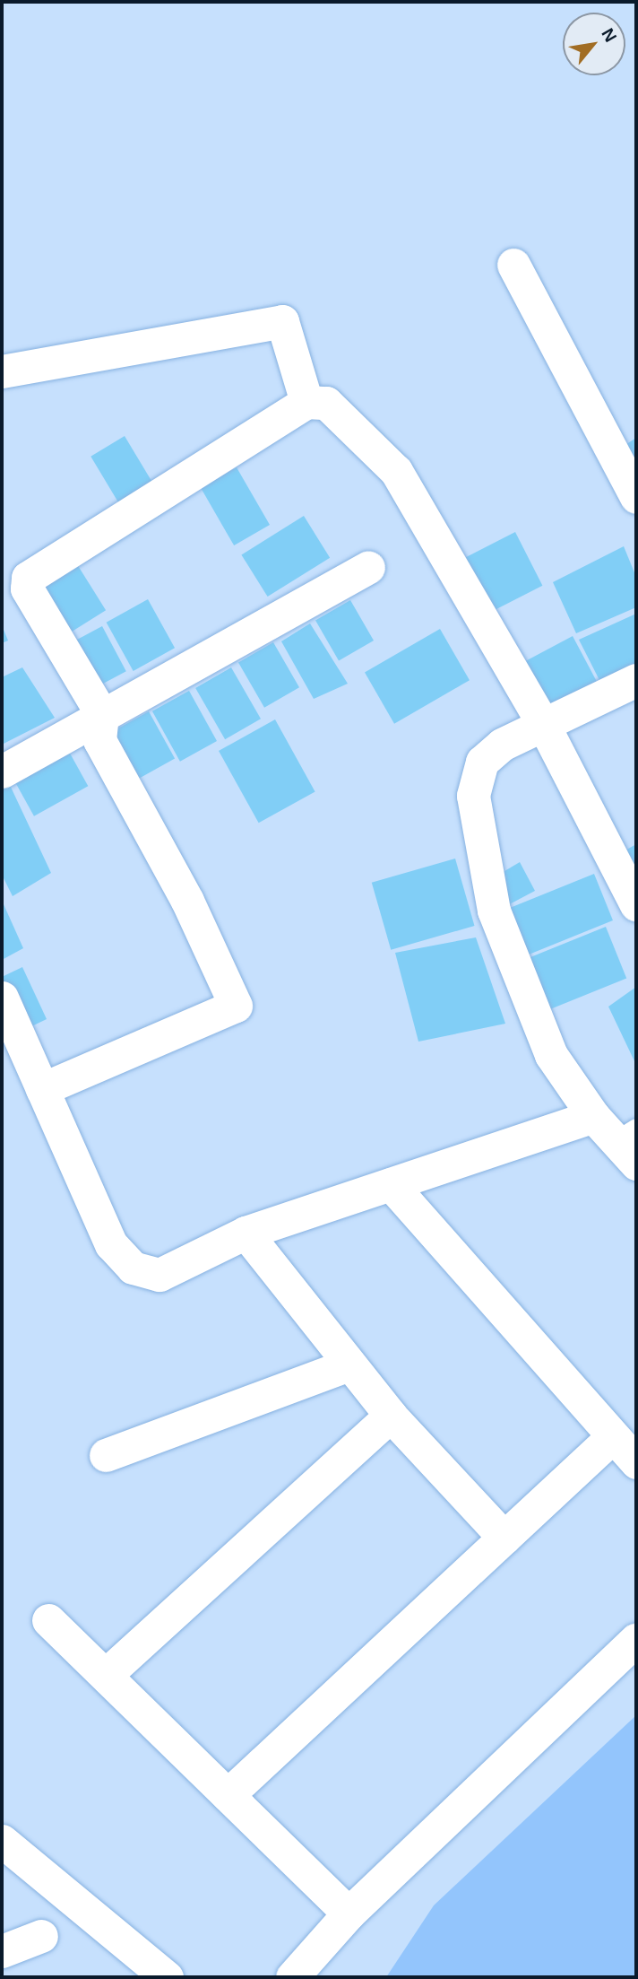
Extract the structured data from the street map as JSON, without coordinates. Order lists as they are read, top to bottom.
{
  "north": "top right"
}
